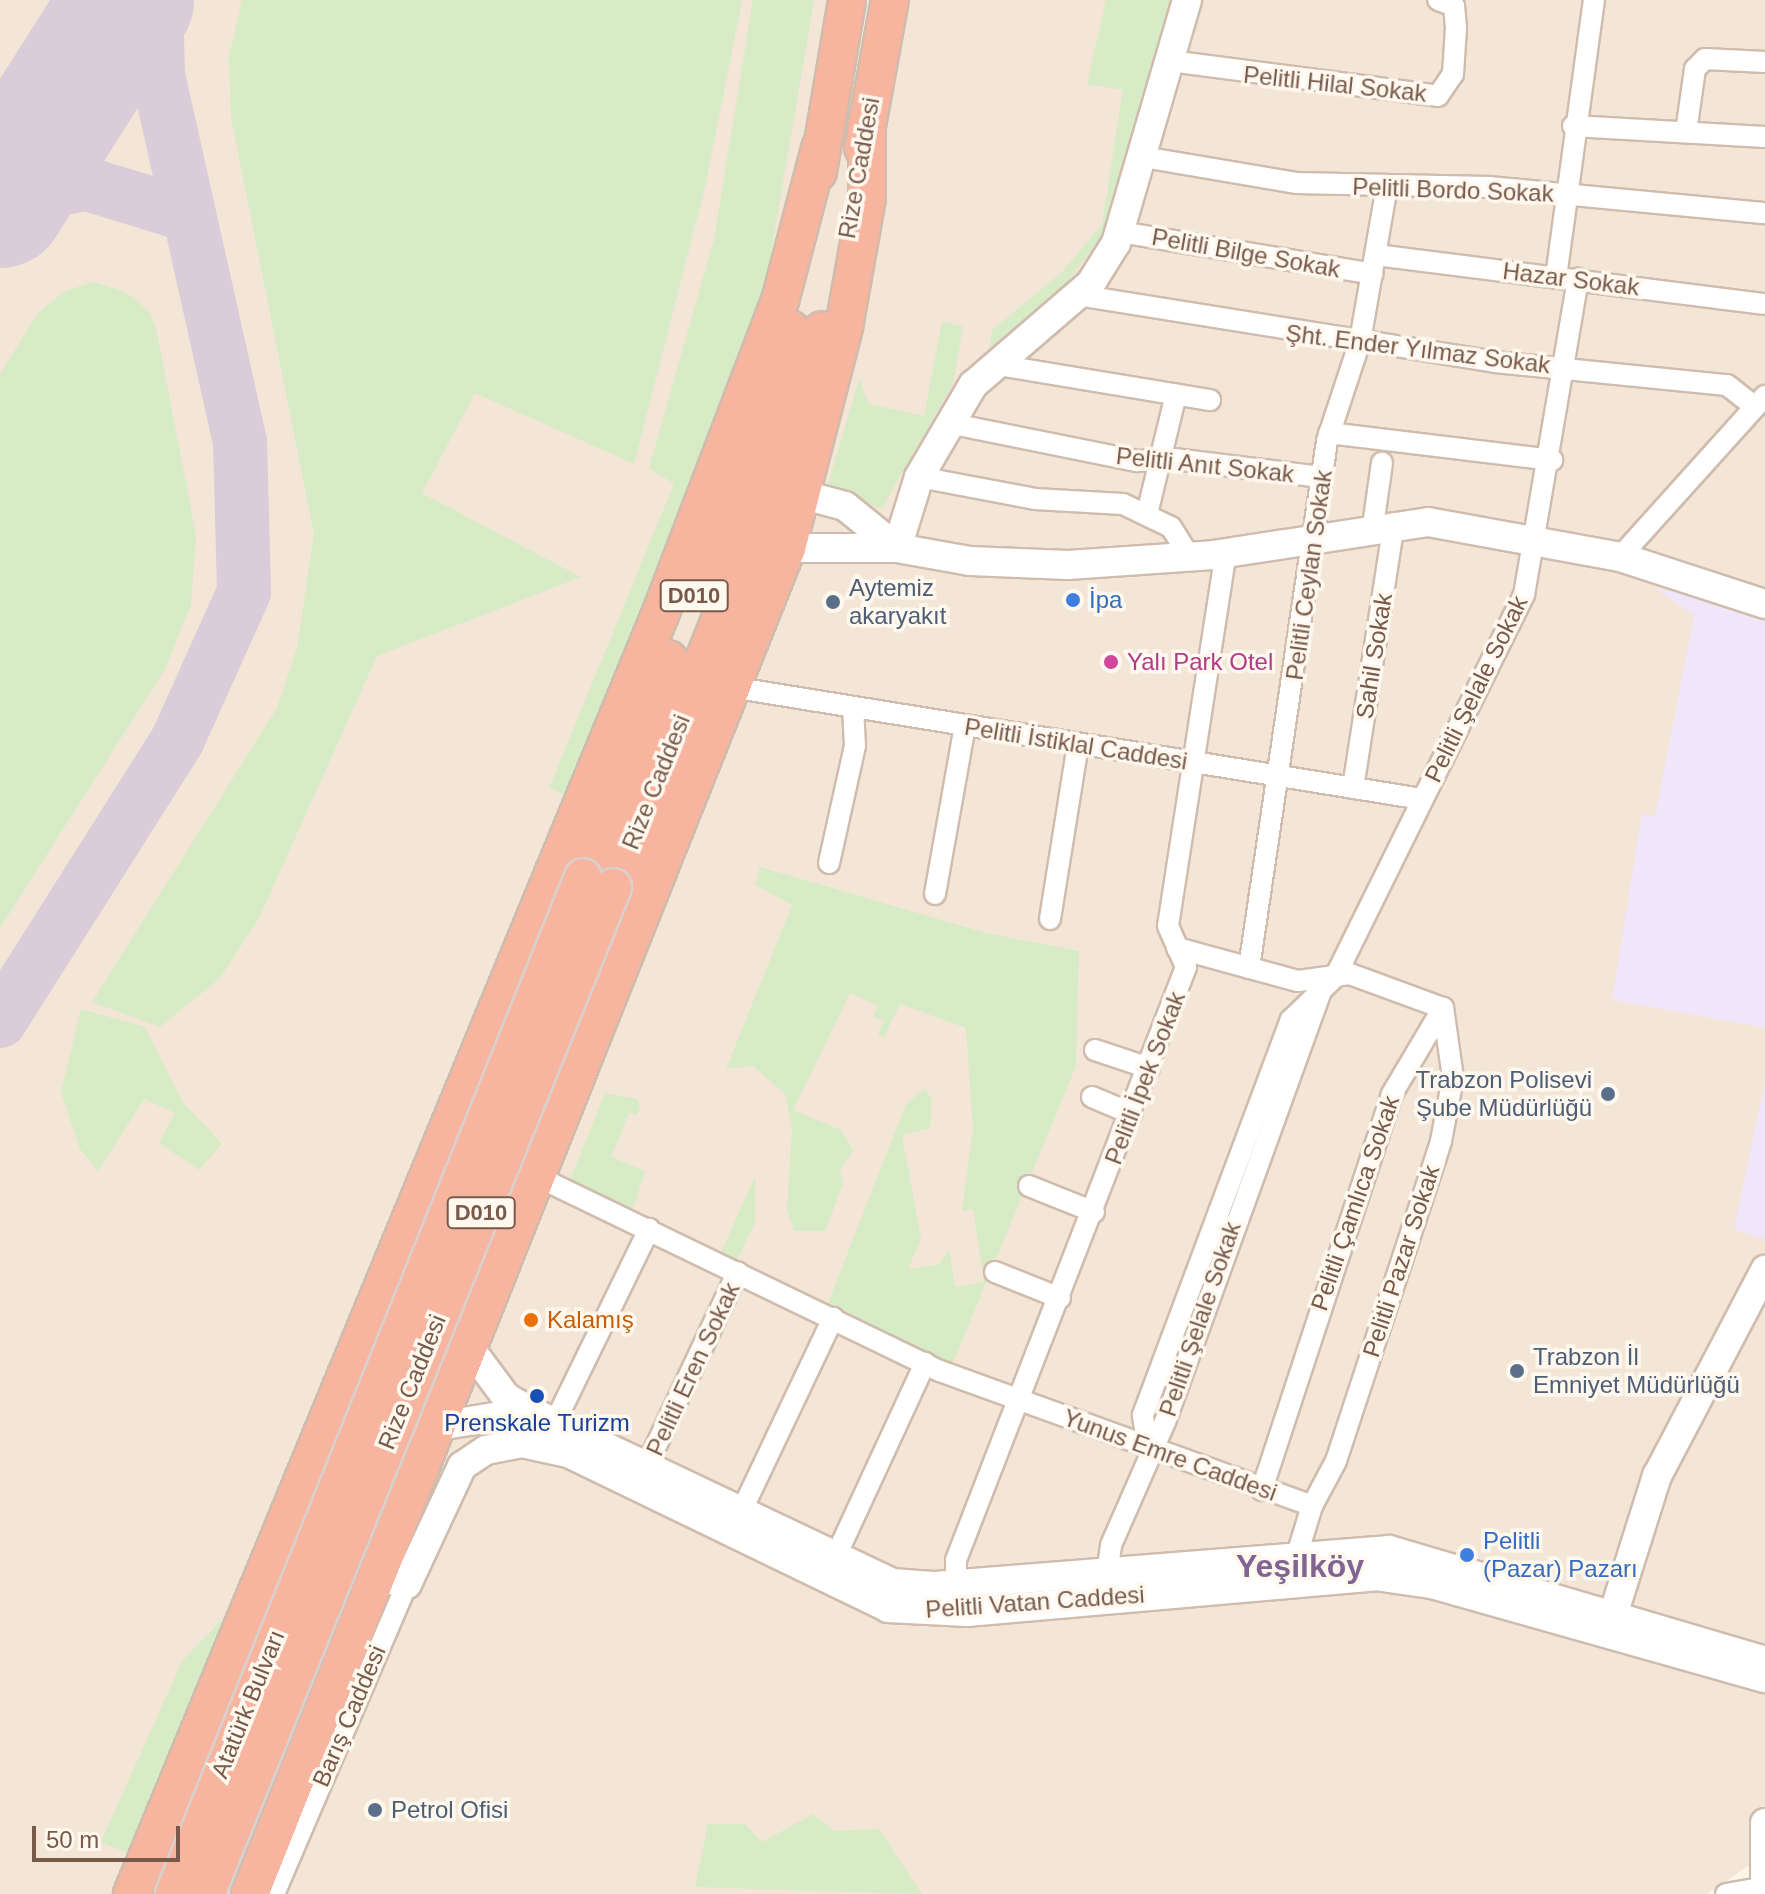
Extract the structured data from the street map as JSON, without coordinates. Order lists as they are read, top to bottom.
{
  "streets": {
    "highway": ["Rize Caddesi", "D010", "Atatürk Bulvarı"],
    "street": [
      "Pelitli Hilal Sokak",
      "Pelitli Bordo Sokak",
      "Pelitli Bilge Sokak",
      "Hazar Sokak",
      "Şht. Ender Yılmaz Sokak",
      "Pelitli Anıt Sokak",
      "Pelitli Ceylan Sokak",
      "Sahil Sokak",
      "Pelitli Şelale Sokak",
      "Pelitli İstiklal Caddesi",
      "Pelitli İpek Sokak",
      "Pelitli Çamlıca Sokak",
      "Pelitli Pazar Sokak",
      "Pelitli Eren Sokak",
      "Yunus Emre Caddesi",
      "Pelitli Vatan Caddesi",
      "Barış Caddesi"
    ]
  },
  "crossings": [
    ["Rize Caddesi", "Atatürk Bulvarı"],
    ["Pelitli Bordo Sokak", "Pelitli Ceylan Sokak"],
    ["Pelitli Bilge Sokak", "Hazar Sokak"],
    ["Pelitli Bilge Sokak", "Pelitli Ceylan Sokak"],
    ["Hazar Sokak", "Pelitli Ceylan Sokak"],
    ["Hazar Sokak", "Pelitli Şelale Sokak"],
    ["Şht. Ender Yılmaz Sokak", "Pelitli Ceylan Sokak"],
    ["Şht. Ender Yılmaz Sokak", "Pelitli Şelale Sokak"],
    ["Pelitli Anıt Sokak", "Pelitli Ceylan Sokak"],
    ["Pelitli Ceylan Sokak", "Pelitli İstiklal Caddesi"],
    ["Sahil Sokak", "Pelitli İstiklal Caddesi"],
    ["Pelitli Şelale Sokak", "Pelitli İstiklal Caddesi"],
    ["Pelitli Şelale Sokak", "Yunus Emre Caddesi"],
    ["Pelitli Şelale Sokak", "Pelitli Vatan Caddesi"],
    ["Pelitli İstiklal Caddesi", "Pelitli İpek Sokak"],
    ["Pelitli İpek Sokak", "Yunus Emre Caddesi"],
    ["Pelitli İpek Sokak", "Pelitli Vatan Caddesi"],
    ["Pelitli Çamlıca Sokak", "Pelitli Pazar Sokak"],
    ["Pelitli Çamlıca Sokak", "Yunus Emre Caddesi"],
    ["Pelitli Pazar Sokak", "Yunus Emre Caddesi"],
    ["Pelitli Eren Sokak", "Yunus Emre Caddesi"],
    ["Pelitli Eren Sokak", "Pelitli Vatan Caddesi"],
    ["Pelitli Vatan Caddesi", "Barış Caddesi"]
  ],
  "districts": ["Yeşilköy"],
  "places": [
    "İpa",
    "Aytemiz akaryakıt",
    "Yalı Park Otel",
    "Trabzon Polisevi Şube Müdürlüğü",
    "Kalamış",
    "Trabzon İl Emniyet Müdürlüğü",
    "Prenskale Turizm",
    "Pelitli (Pazar) Pazarı",
    "Petrol Ofisi"
  ],
  "scale_bar": "50 m"
}
